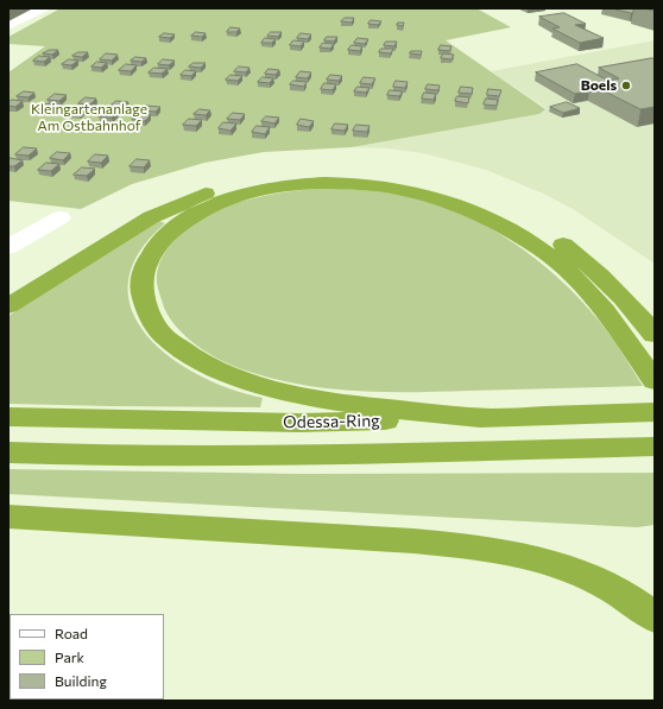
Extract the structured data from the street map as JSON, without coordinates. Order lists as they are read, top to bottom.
{
  "streets": {
    "highway": ["Odessa-Ring"]
  },
  "parks": ["Kleingartenanlage Am Ostbahnhof"],
  "places": ["Boels"],
  "legend": ["Road", "Park", "Building"]
}
